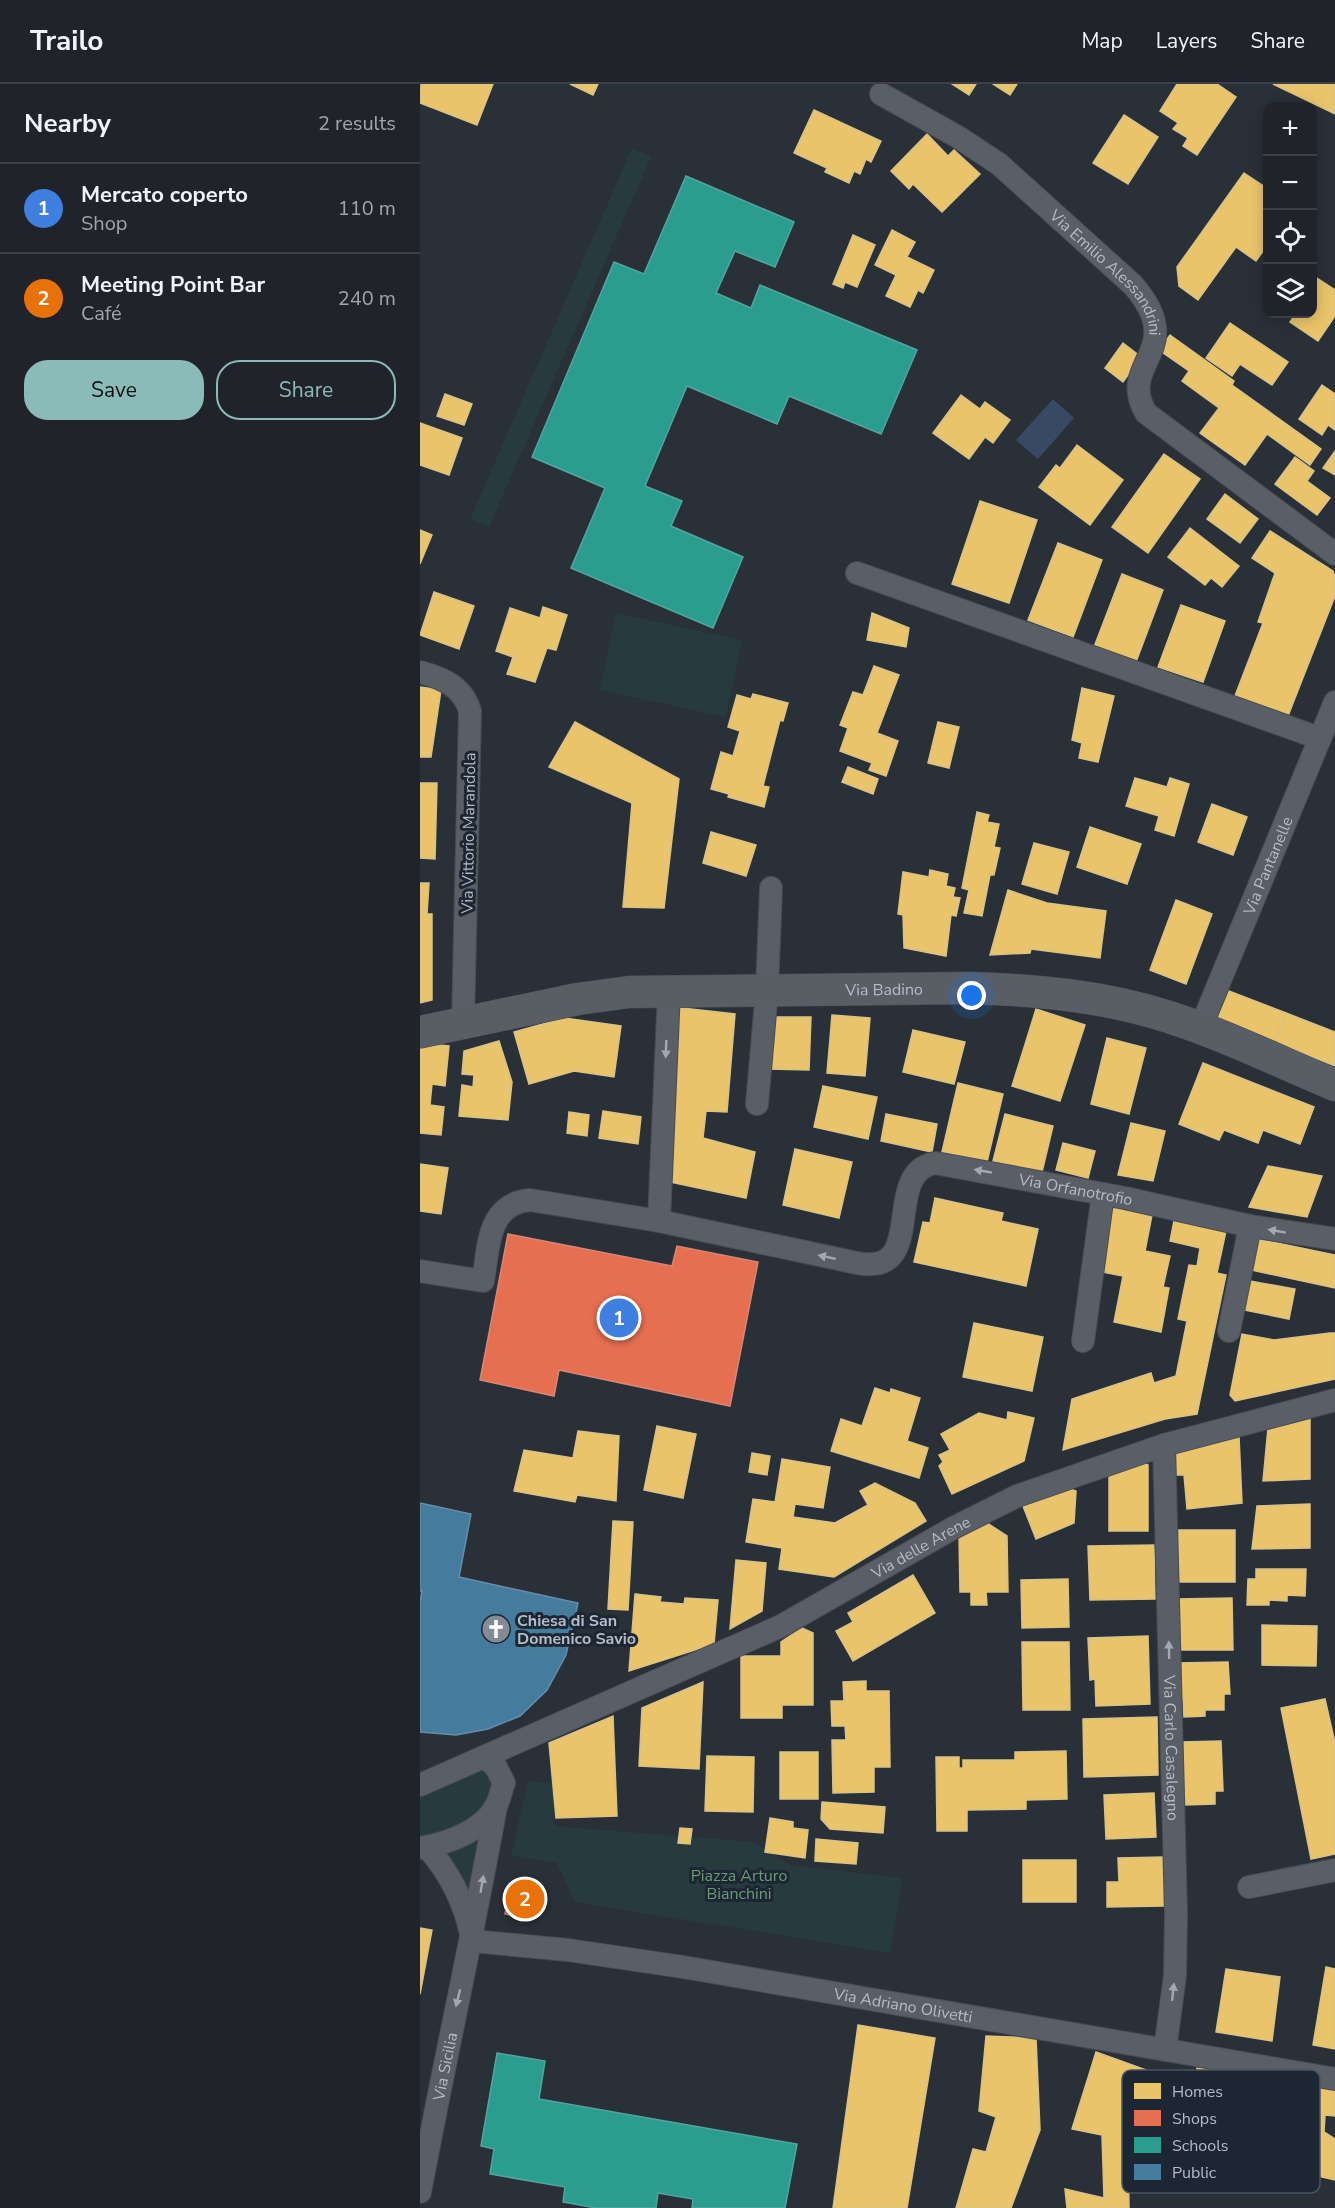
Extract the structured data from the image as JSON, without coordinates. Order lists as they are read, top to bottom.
{
  "streets": {
    "street": [
      "Via Emilio Alessandrini",
      "Via Vittorio Marandola",
      "Via Pantanelle",
      "Via Badino",
      "Via Orfanotrofio",
      "Via delle Arene",
      "Via Carlo Casalegno",
      "Via Adriano Olivetti",
      "Via Sicilia"
    ]
  },
  "crossings": [
    ["Via Vittorio Marandola", "Via Badino"],
    ["Via Pantanelle", "Via Badino"],
    ["Via delle Arene", "Via Carlo Casalegno"],
    ["Via delle Arene", "Via Sicilia"],
    ["Via Carlo Casalegno", "Via Adriano Olivetti"],
    ["Via Adriano Olivetti", "Via Sicilia"]
  ],
  "one_way": ["Via Orfanotrofio", "Via Carlo Casalegno"],
  "parks": ["Piazza Arturo Bianchini"],
  "places": {
    "church": ["Chiesa di San Domenico Savio"]
  },
  "legend": [
    "Homes",
    "Shops",
    "Schools",
    "Public"
  ],
  "page": {
    "header": "Trailo",
    "nav": ["Map", "Layers", "Share"],
    "heading": ["Nearby", "2 results"],
    "map_buttons": ["+", "−"],
    "list": [
      {
        "mark": "1",
        "name": "Mercato coperto",
        "note": "Shop",
        "value": "110 m"
      },
      {
        "mark": "2",
        "name": "Meeting Point Bar",
        "note": "Café",
        "value": "240 m"
      }
    ],
    "buttons": ["Save", "Share"],
    "pins": ["1", "2"]
  }
}
